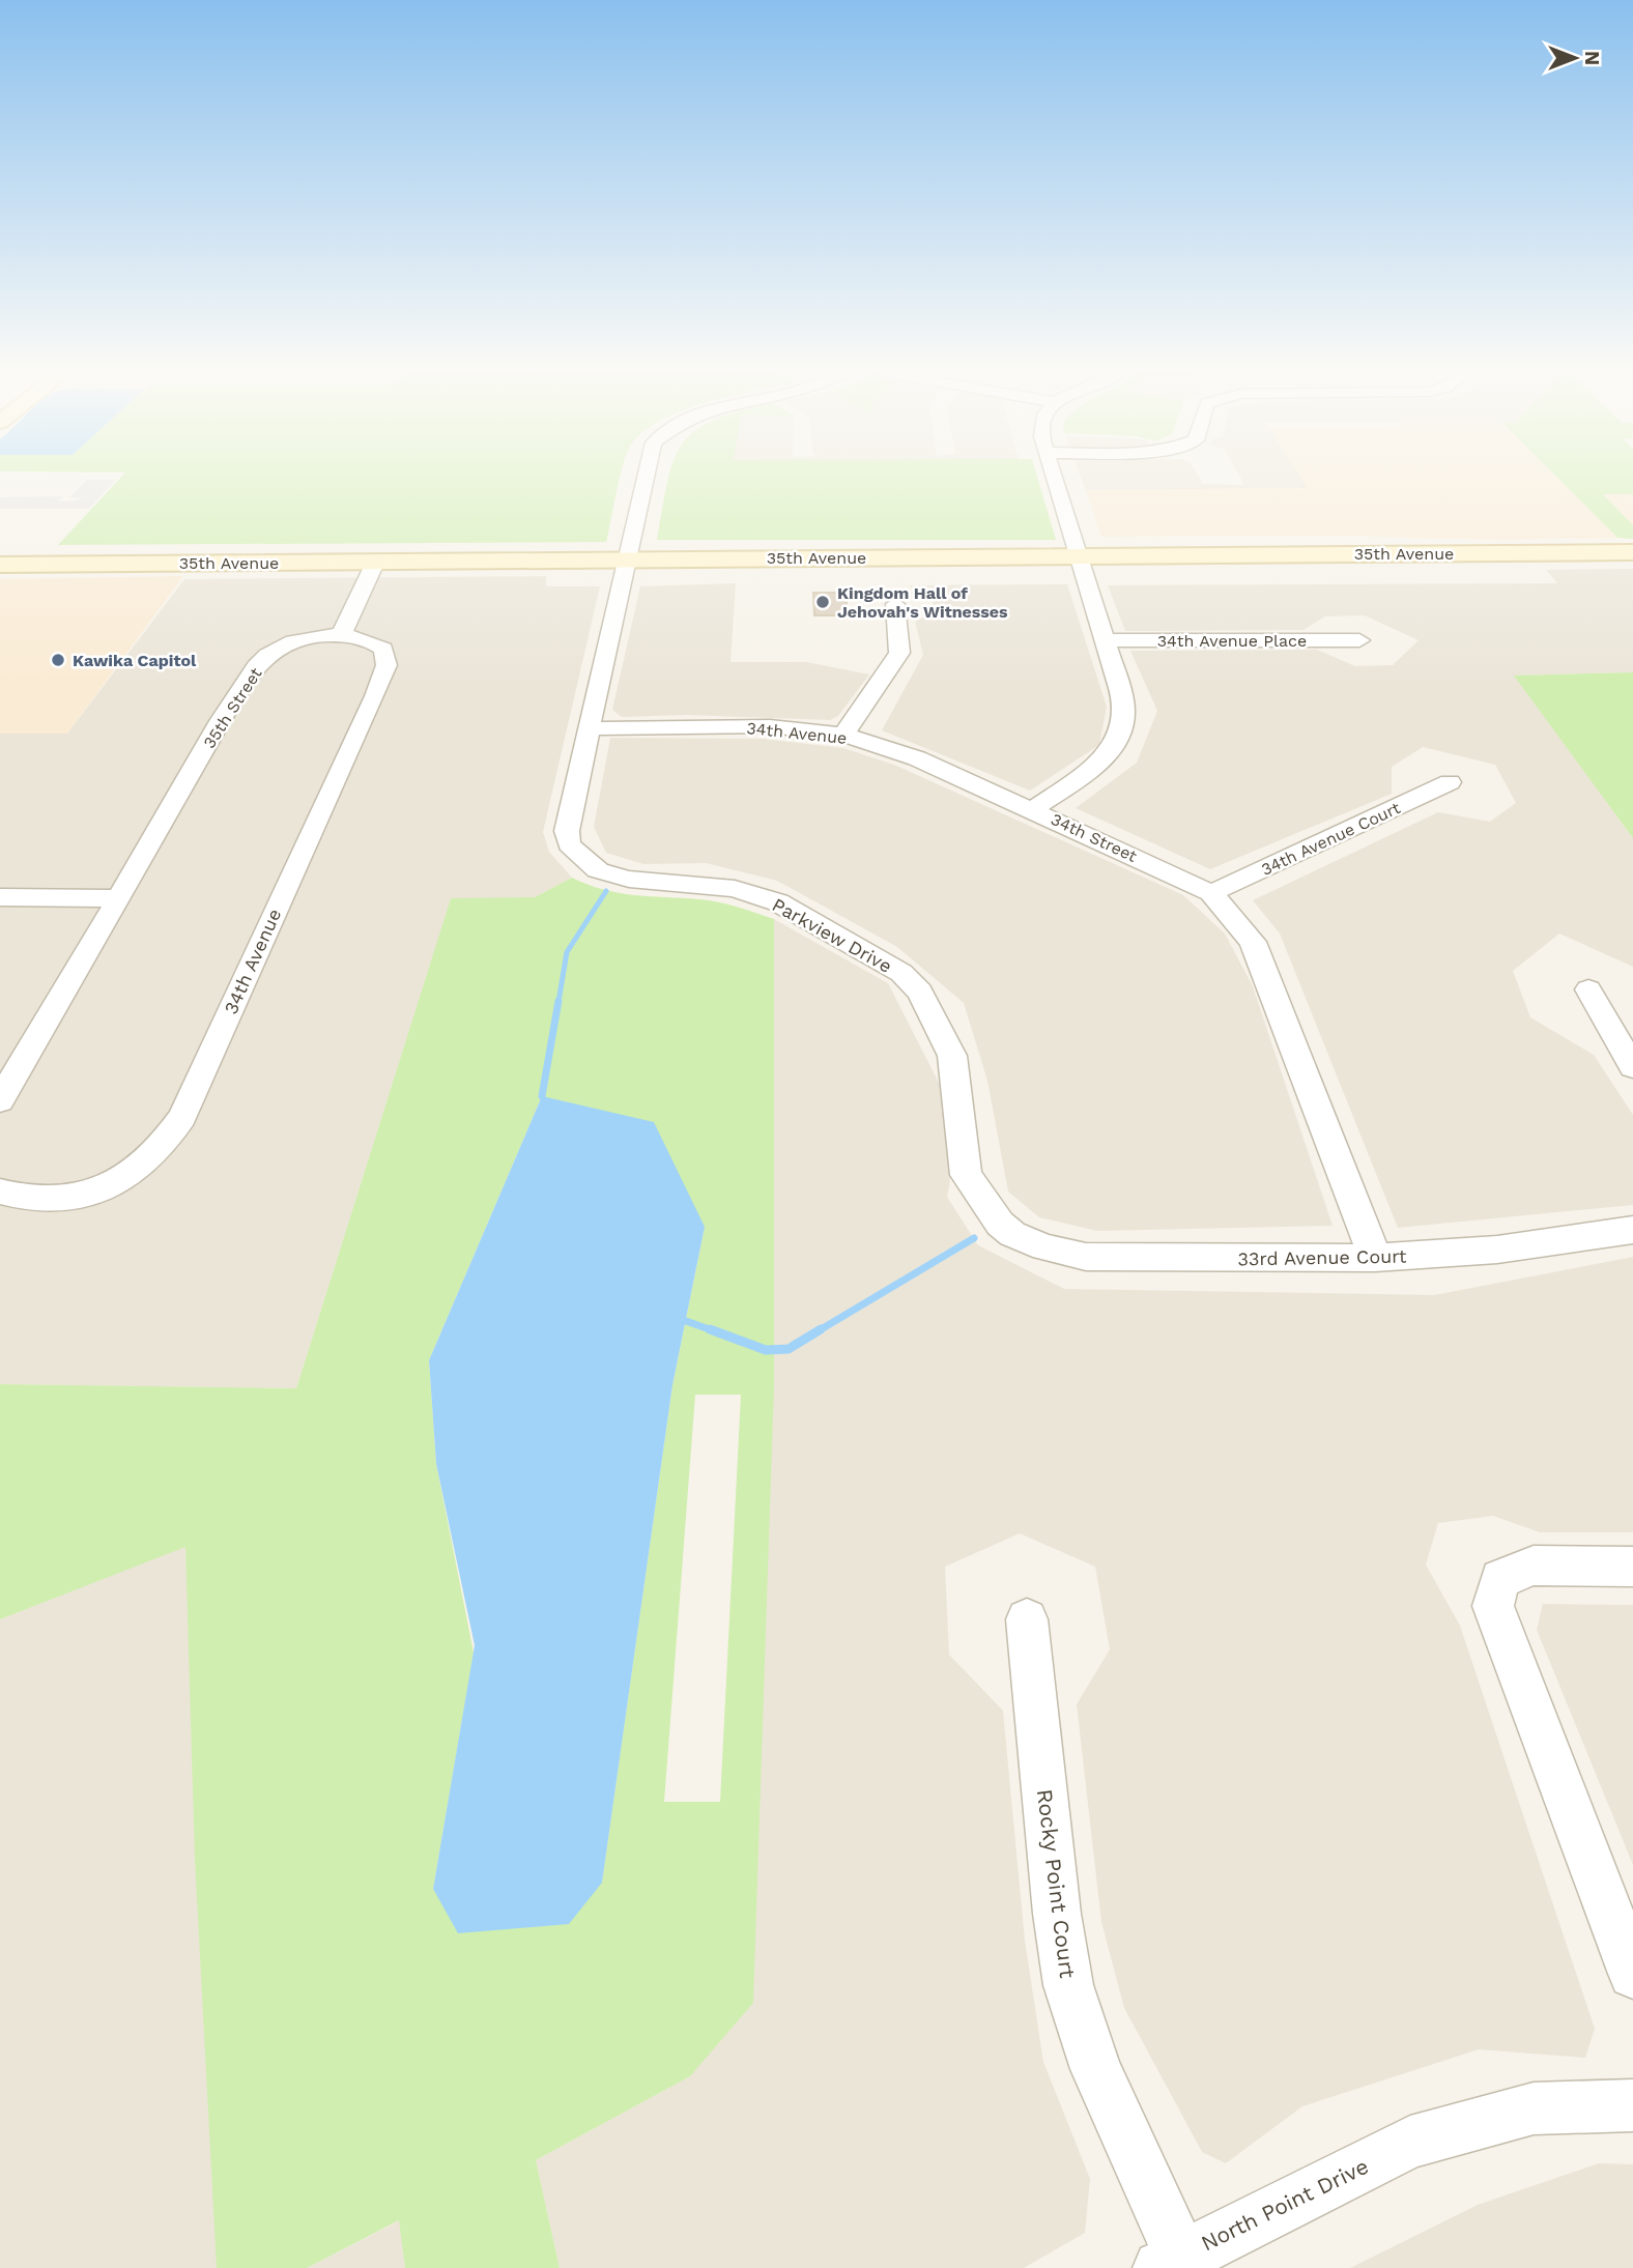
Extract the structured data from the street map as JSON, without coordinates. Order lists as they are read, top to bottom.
{
  "streets": {
    "main road": ["35th Avenue"],
    "street": [
      "34th Avenue Place",
      "35th Street",
      "34th Avenue",
      "34th Street",
      "34th Avenue Court",
      "Parkview Drive",
      "33rd Avenue Court",
      "Rocky Point Court",
      "North Point Drive"
    ]
  },
  "crossings": [
    ["35th Avenue", "34th Street"],
    ["34th Avenue Place", "34th Street"],
    ["35th Street", "34th Avenue"],
    ["34th Avenue", "34th Street"],
    ["34th Avenue", "Parkview Drive"],
    ["34th Street", "34th Avenue Court"],
    ["34th Street", "33rd Avenue Court"],
    ["Parkview Drive", "33rd Avenue Court"],
    ["Rocky Point Court", "North Point Drive"]
  ],
  "places": ["Kingdom Hall of Jehovah's Witnesses", "Kawika Capitol"],
  "north": "right"
}
